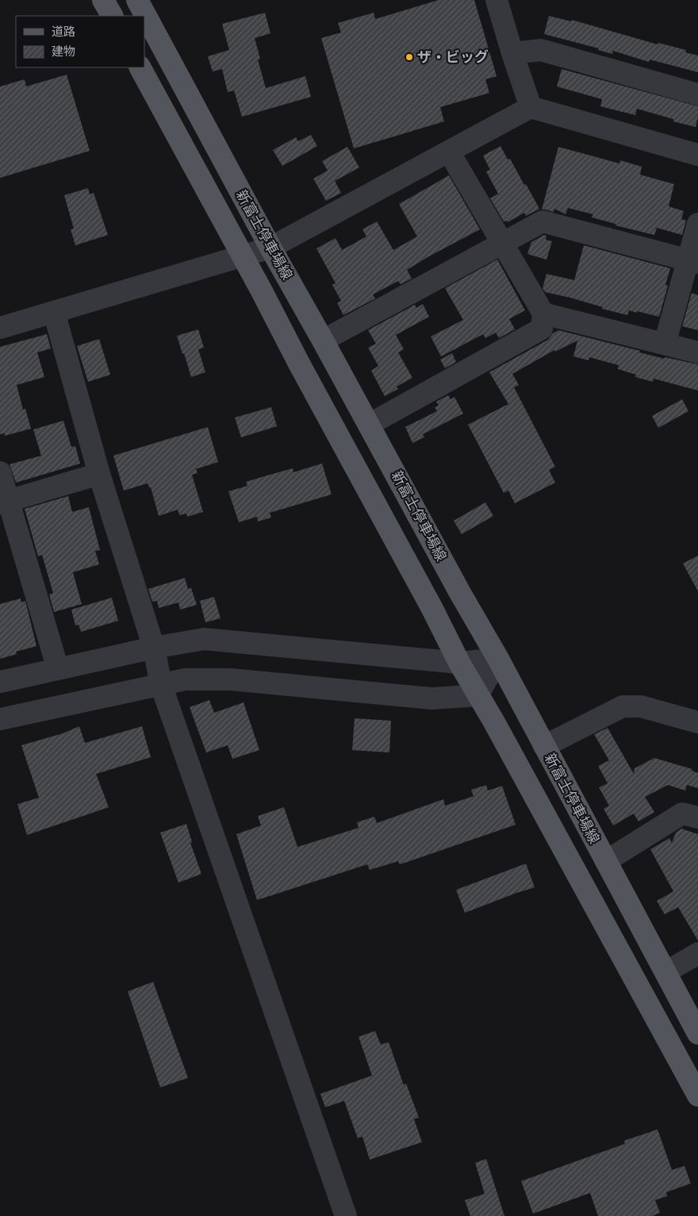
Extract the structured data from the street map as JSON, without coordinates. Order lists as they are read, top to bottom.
{
  "streets": {
    "main road": ["新富士停車場線"]
  },
  "places": ["ザ・ビッグ"],
  "legend": ["道路", "建物"]
}
